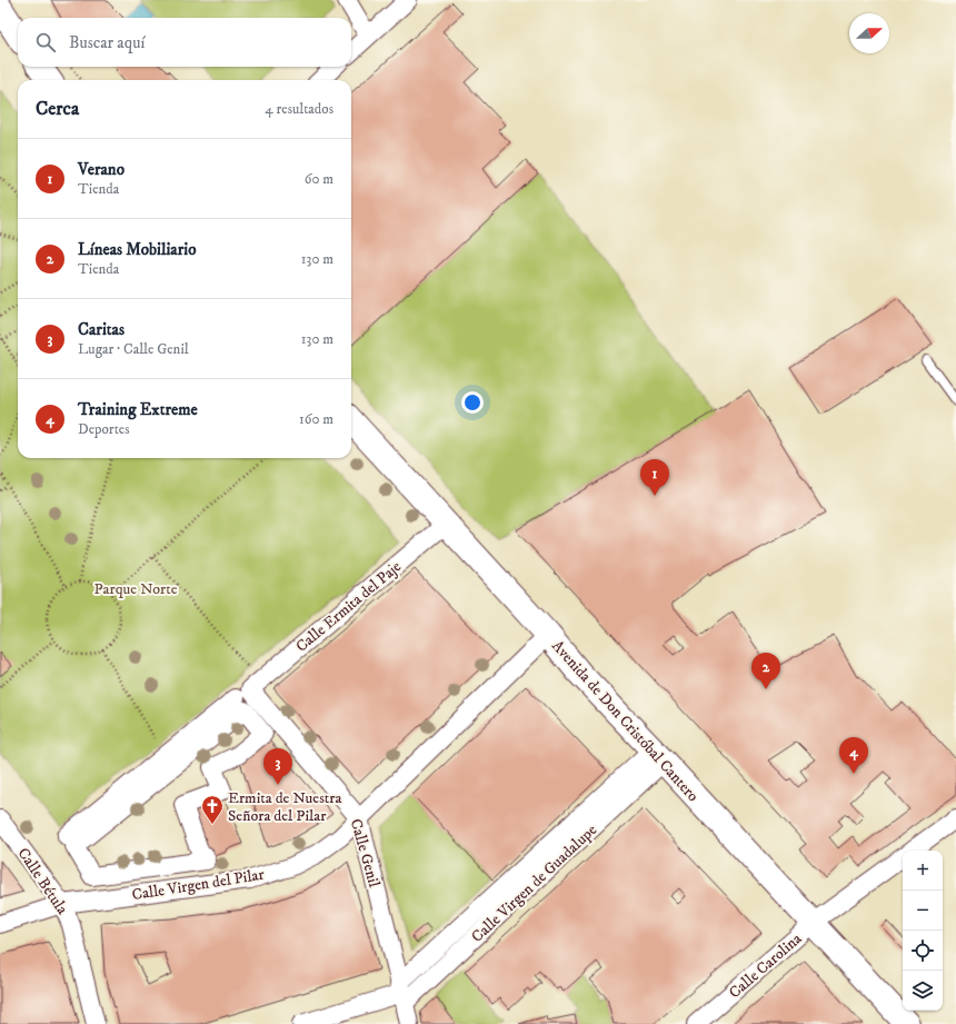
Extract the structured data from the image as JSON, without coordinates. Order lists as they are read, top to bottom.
{
  "streets": {
    "main road": ["Avenida de Don Cristóbal Cantero"],
    "street": [
      "Calle Ermita del Paje",
      "Calle Genil",
      "Calle Bétula",
      "Calle Virgen de Guadalupe",
      "Calle Virgen del Pilar",
      "Calle Carolina"
    ]
  },
  "crossings": [
    ["Calle Ermita del Paje", "Avenida de Don Cristóbal Cantero"],
    ["Calle Ermita del Paje", "Calle Genil"],
    ["Avenida de Don Cristóbal Cantero", "Calle Virgen de Guadalupe"],
    ["Avenida de Don Cristóbal Cantero", "Calle Virgen del Pilar"],
    ["Avenida de Don Cristóbal Cantero", "Calle Carolina"],
    ["Calle Genil", "Calle Virgen de Guadalupe"],
    ["Calle Genil", "Calle Virgen del Pilar"],
    ["Calle Bétula", "Calle Virgen del Pilar"]
  ],
  "parks": ["Parque Norte"],
  "places": {
    "church": ["Ermita de Nuestra Señora del Pilar"]
  },
  "north": "right",
  "page": {
    "search": "Buscar aquí",
    "heading": ["Cerca", "4 resultados"],
    "list": [
      {
        "mark": "1",
        "name": "Verano",
        "note": "Tienda",
        "value": "60 m"
      },
      {
        "mark": "2",
        "name": "Líneas Mobiliario",
        "note": "Tienda",
        "value": "130 m"
      },
      {
        "mark": "3",
        "name": "Caritas",
        "note": "Lugar · Calle Genil",
        "value": "130 m"
      },
      {
        "mark": "4",
        "name": "Training Extreme",
        "note": "Deportes",
        "value": "160 m"
      }
    ],
    "pins": [
      "1",
      "2",
      "4",
      "3"
    ],
    "map_buttons": ["+", "−"]
  }
}
